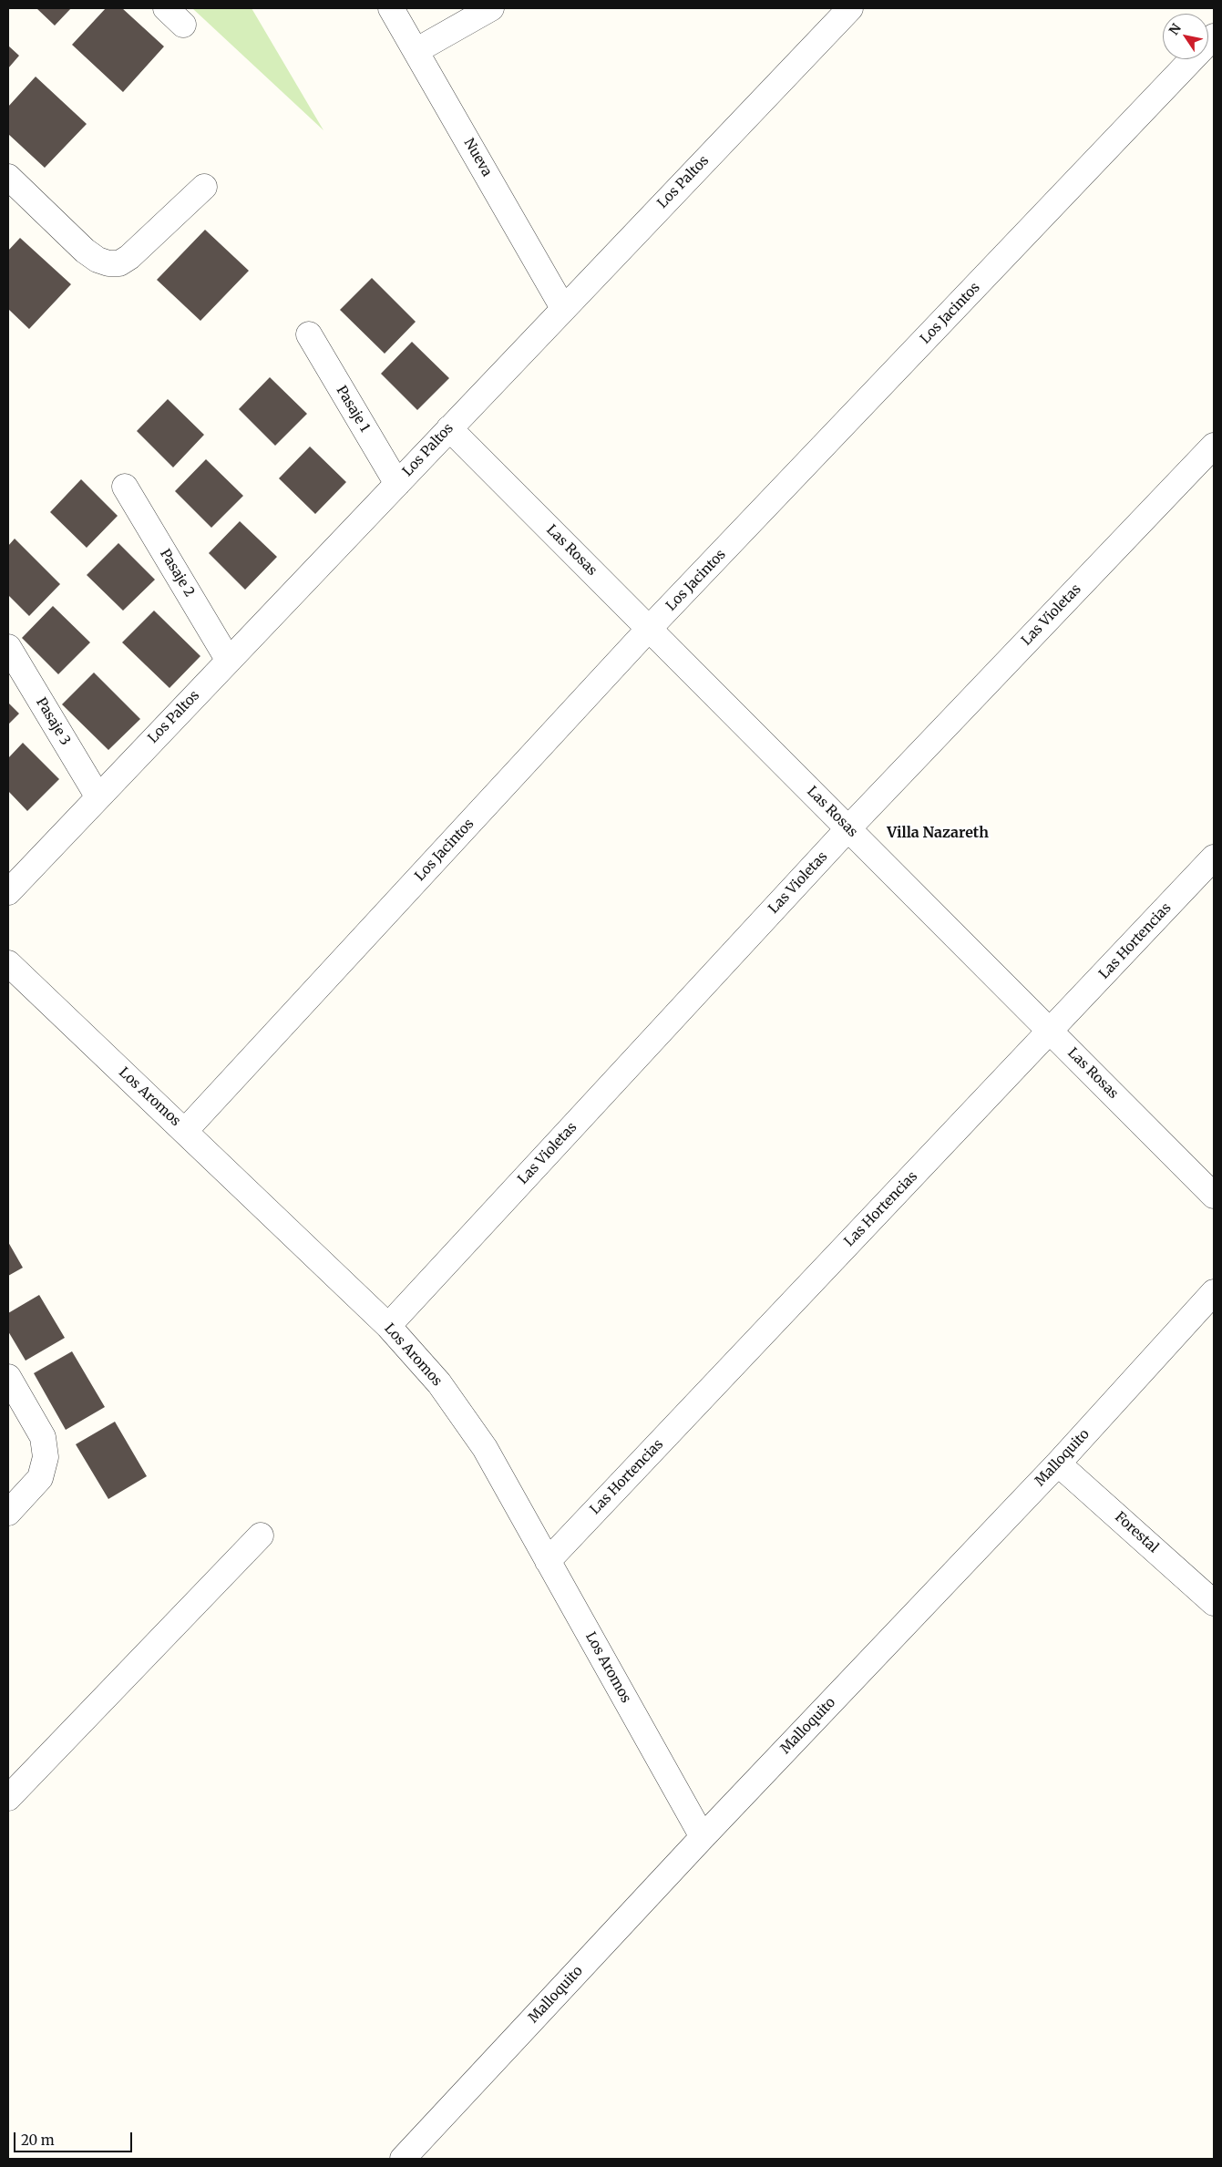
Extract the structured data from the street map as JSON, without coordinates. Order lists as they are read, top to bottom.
{
  "streets": {
    "street": [
      "Nueva",
      "Los Paltos",
      "Los Jacintos",
      "Pasaje 1",
      "Las Rosas",
      "Pasaje 2",
      "Las Violetas",
      "Pasaje 3",
      "Las Hortencias",
      "Los Aromos",
      "Malloquito",
      "Forestal"
    ]
  },
  "crossings": [
    ["Nueva", "Los Paltos"],
    ["Los Paltos", "Pasaje 1"],
    ["Los Paltos", "Las Rosas"],
    ["Los Paltos", "Pasaje 2"],
    ["Los Paltos", "Pasaje 3"],
    ["Los Jacintos", "Las Rosas"],
    ["Los Jacintos", "Los Aromos"],
    ["Las Rosas", "Las Violetas"],
    ["Las Rosas", "Las Hortencias"],
    ["Las Violetas", "Los Aromos"],
    ["Las Hortencias", "Los Aromos"],
    ["Los Aromos", "Malloquito"],
    ["Malloquito", "Forestal"]
  ],
  "districts": ["Villa Nazareth"],
  "scale_bar": "20 m",
  "north": "top left"
}
